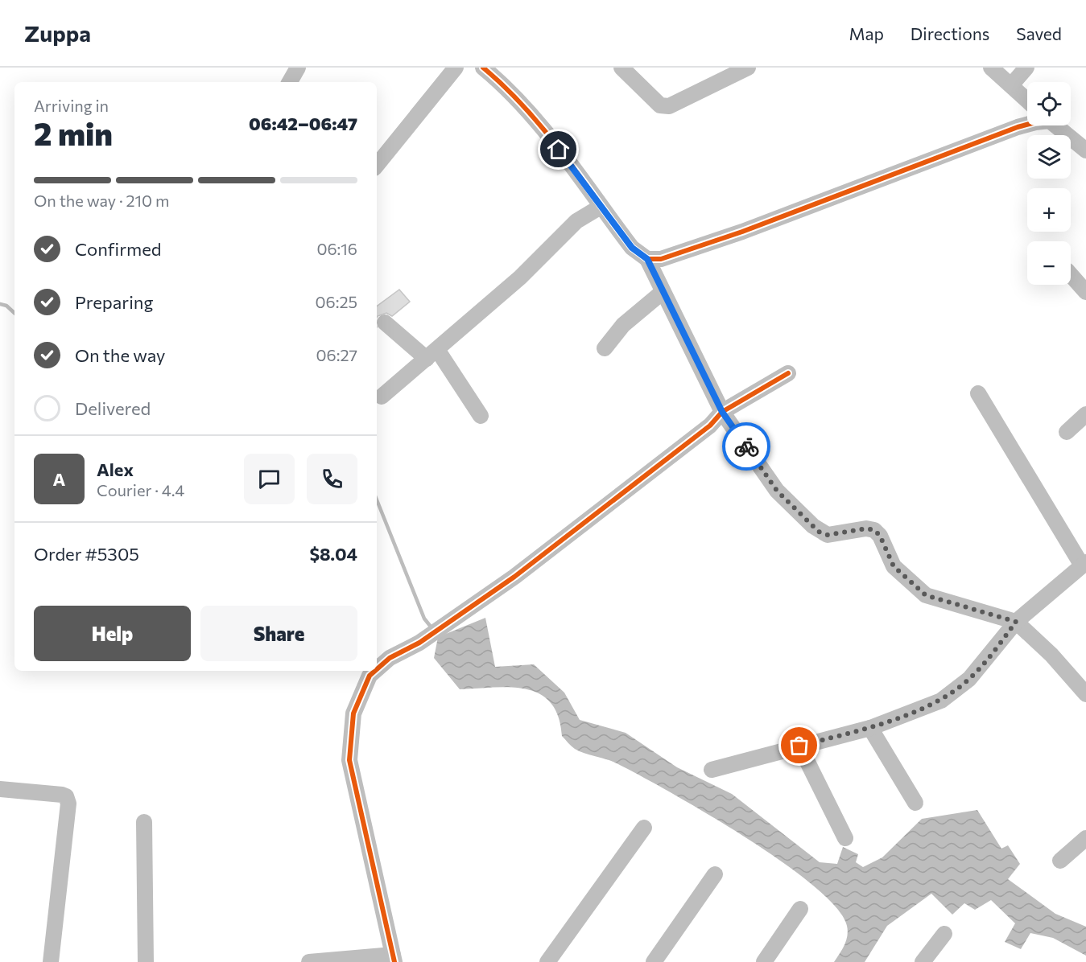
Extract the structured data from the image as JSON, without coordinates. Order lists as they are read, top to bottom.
{
  "page": {
    "header": "Zuppa",
    "nav": ["Map", "Directions", "Saved"],
    "map_buttons": ["+", "−"],
    "heading": ["2 min", "Arriving in", "06:42–06:47"],
    "panel": [
      "Alex",
      "Courier · 4.4",
      "Order #5305",
      "$8.04"
    ],
    "bar": "On the way · 210 m",
    "list": [
      ["Confirmed", "06:16"],
      ["Preparing", "06:25"],
      ["On the way", "06:27"],
      "Delivered"
    ],
    "round": "A",
    "buttons": ["Help", "Share"]
  }
}
